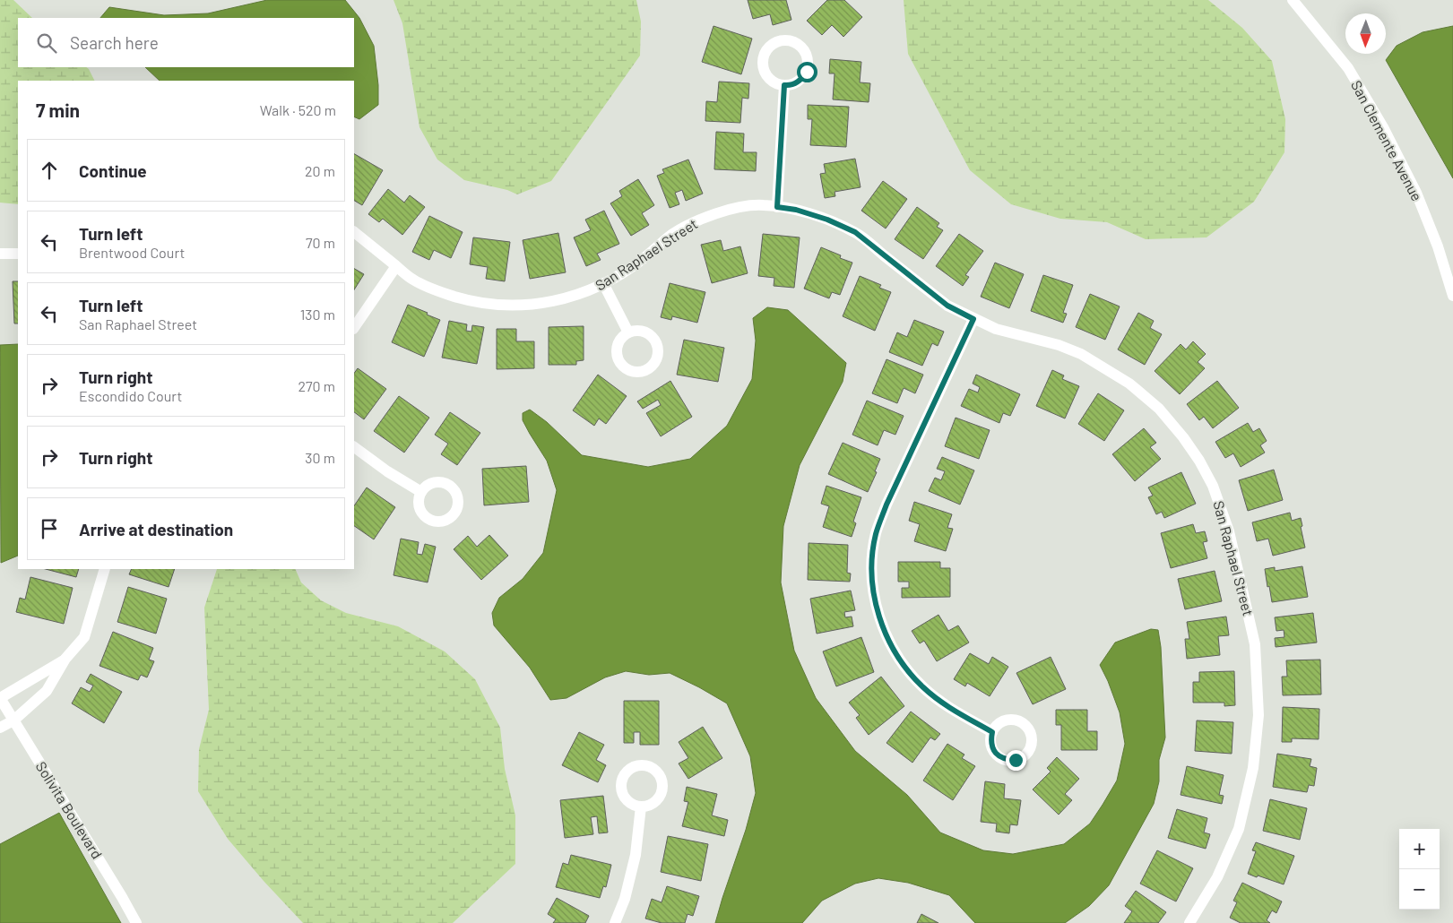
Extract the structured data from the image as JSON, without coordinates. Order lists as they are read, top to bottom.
{
  "streets": {
    "street": ["San Clemente Avenue", "San Raphael Street", "Solivita Boulevard"]
  },
  "north": "bottom",
  "page": {
    "search": "Search here",
    "heading": ["7 min", "Walk · 520 m"],
    "list": [
      ["Continue", "20 m"],
      ["Turn left", "Brentwood Court", "70 m"],
      ["Turn left", "San Raphael Street", "130 m"],
      ["Turn right", "Escondido Court", "270 m"],
      ["Turn right", "30 m"],
      "Arrive at destination"
    ],
    "map_buttons": ["+", "−"]
  }
}
